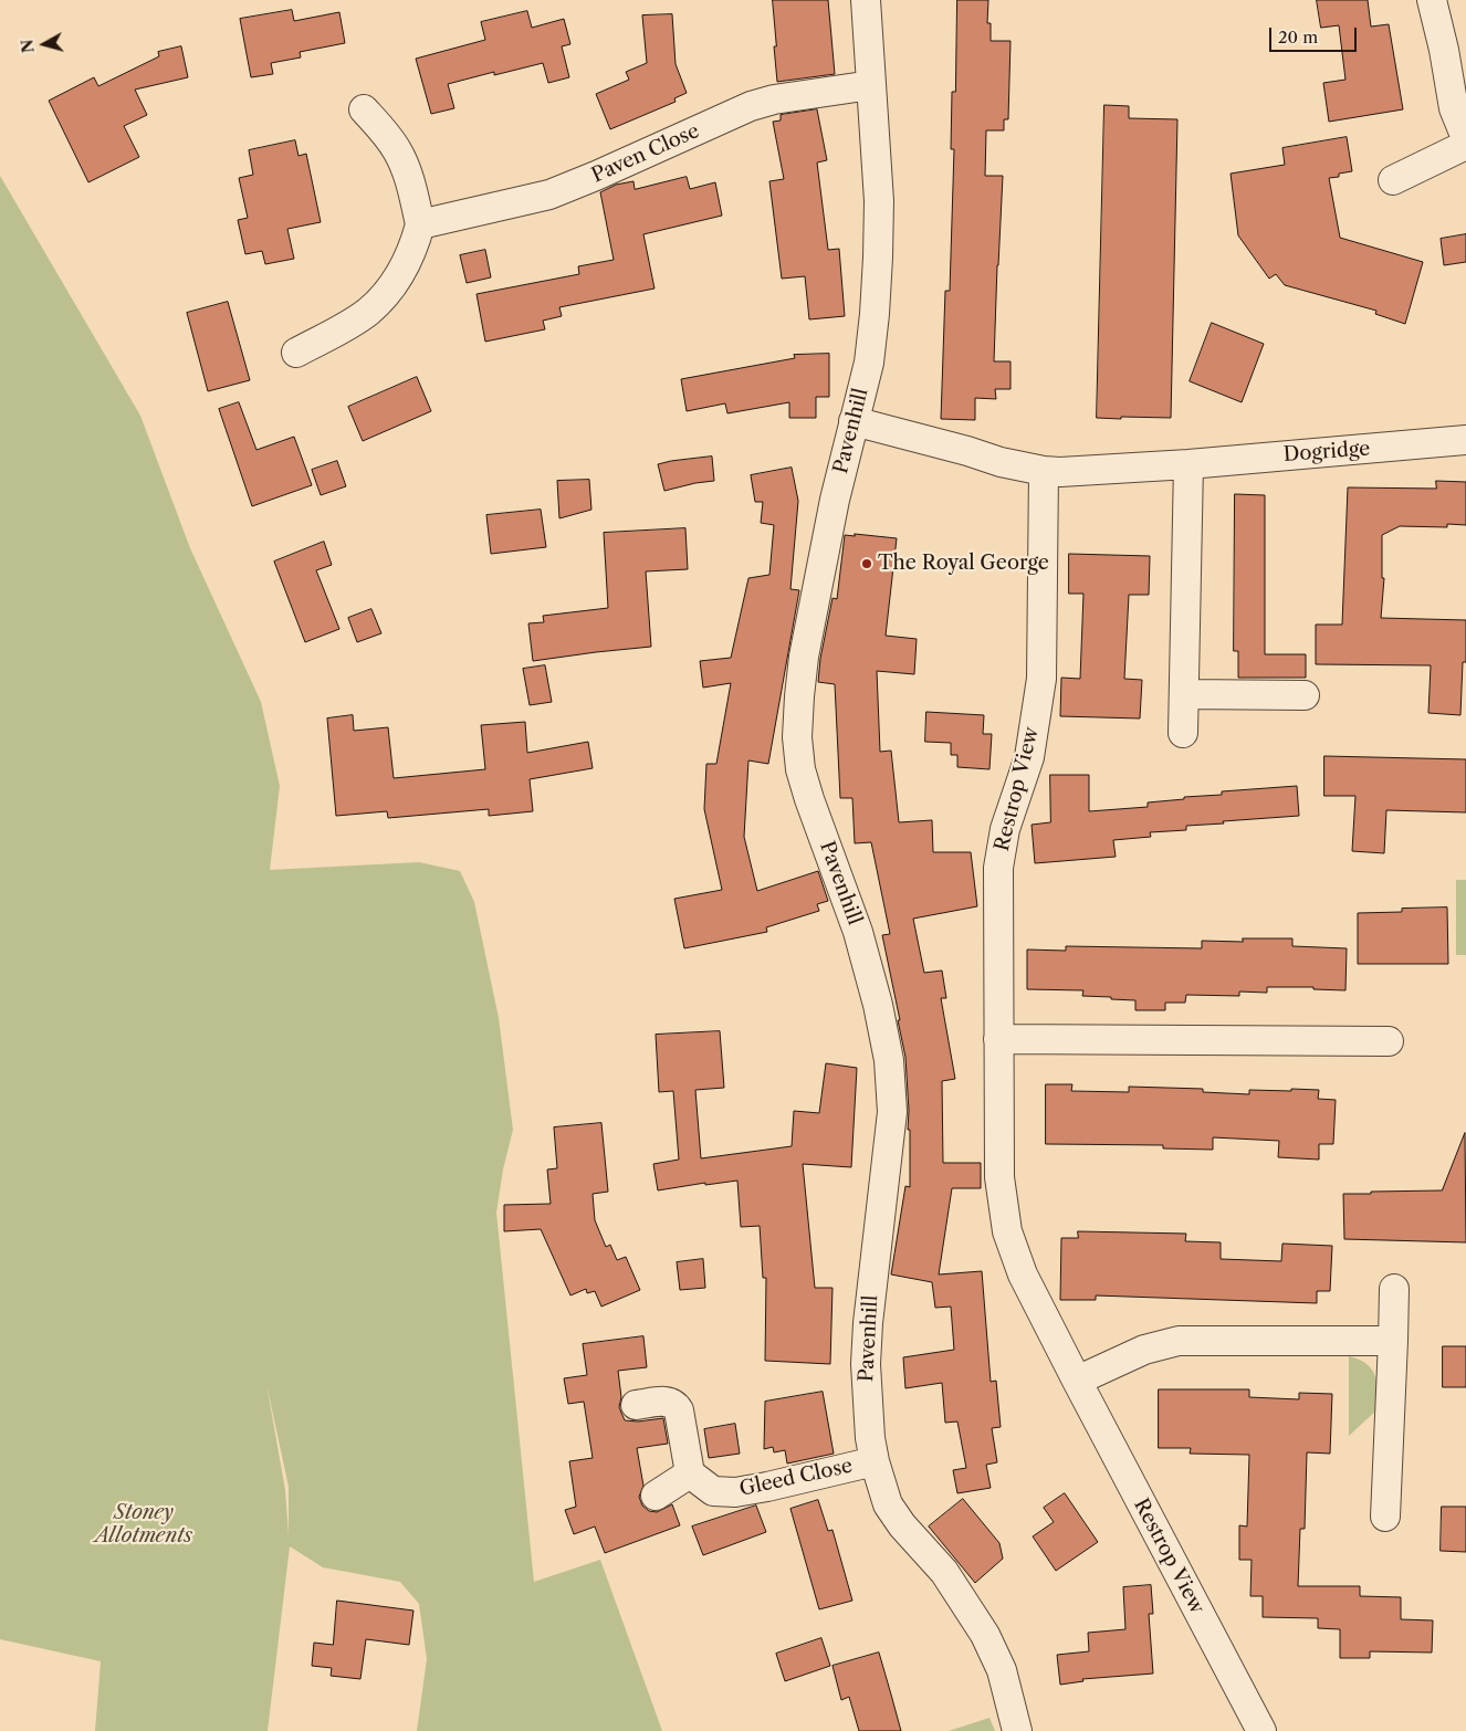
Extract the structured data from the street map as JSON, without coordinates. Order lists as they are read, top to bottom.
{
  "streets": {
    "street": [
      "Paven Close",
      "Pavenhill",
      "Dogridge",
      "Restrop View",
      "Gleed Close"
    ]
  },
  "crossings": [
    ["Paven Close", "Pavenhill"],
    ["Pavenhill", "Gleed Close"],
    ["Dogridge", "Restrop View"]
  ],
  "parks": ["Stoney Allotments"],
  "places": ["The Royal George"],
  "scale_bar": "20 m",
  "north": "left"
}
